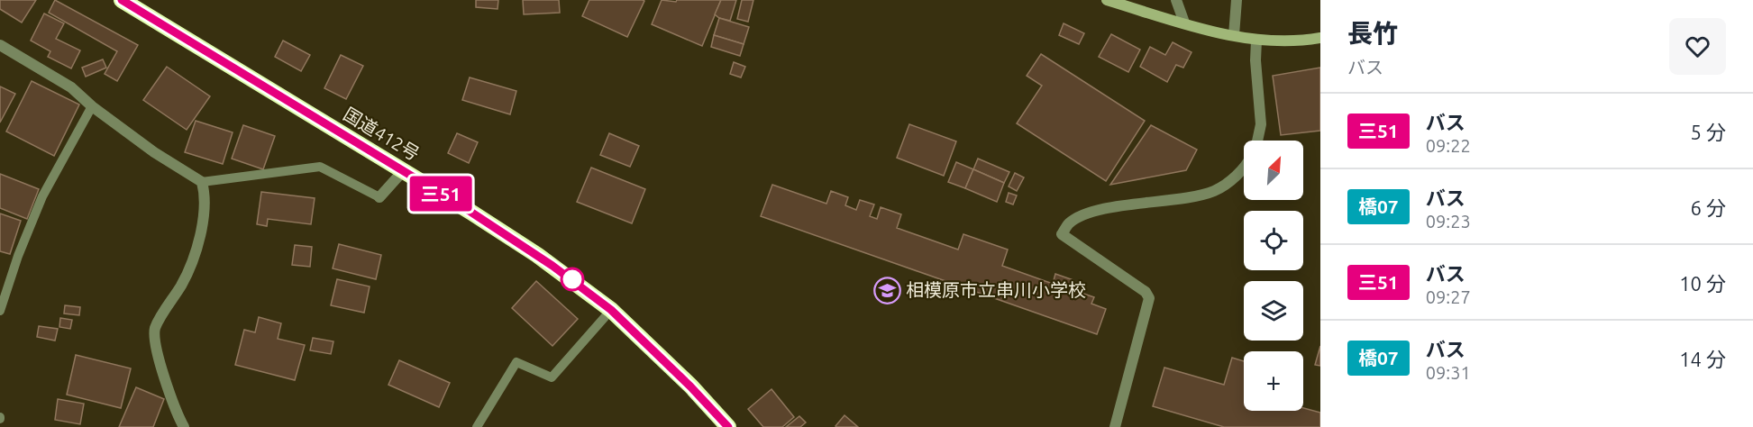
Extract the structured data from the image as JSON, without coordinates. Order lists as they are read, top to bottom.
{
  "streets": {
    "highway": ["国道412号"]
  },
  "places": {
    "school or university": ["相模原市立串川小学校"]
  },
  "lines": ["bus line 三51"],
  "north": "top right",
  "page": {
    "on_map": "三51",
    "heading": ["長竹", "バス"],
    "list": [
      {
        "mark": "三51",
        "name": "バス",
        "note": "09:22",
        "value": "5 分"
      },
      {
        "mark": "橋07",
        "name": "バス",
        "note": "09:23",
        "value": "6 分"
      },
      {
        "mark": "三51",
        "name": "バス",
        "note": "09:27",
        "value": "10 分"
      },
      {
        "mark": "橋07",
        "name": "バス",
        "note": "09:31",
        "value": "14 分"
      }
    ],
    "map_buttons": "+"
  }
}
